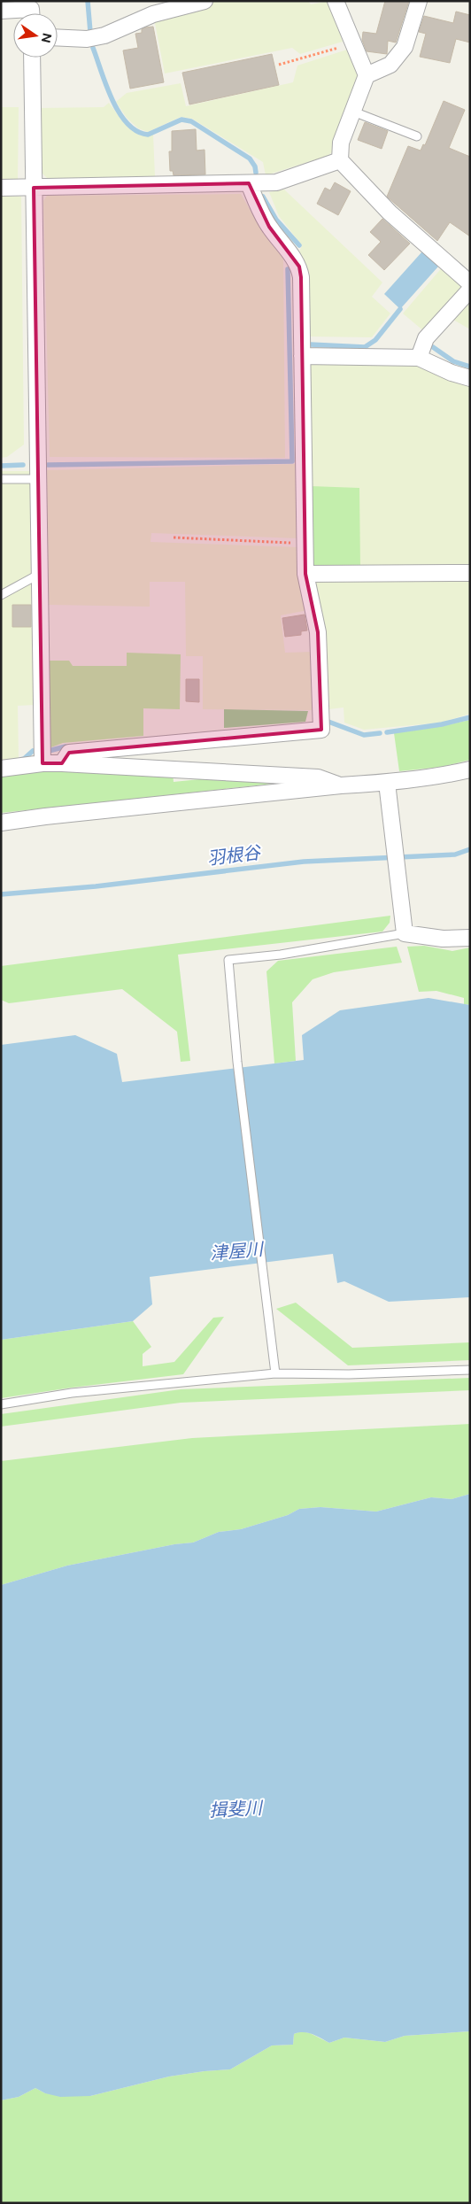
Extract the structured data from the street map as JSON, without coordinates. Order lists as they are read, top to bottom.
{
  "water": ["羽根谷", "津屋川", "揖斐川"],
  "north": "right"
}
